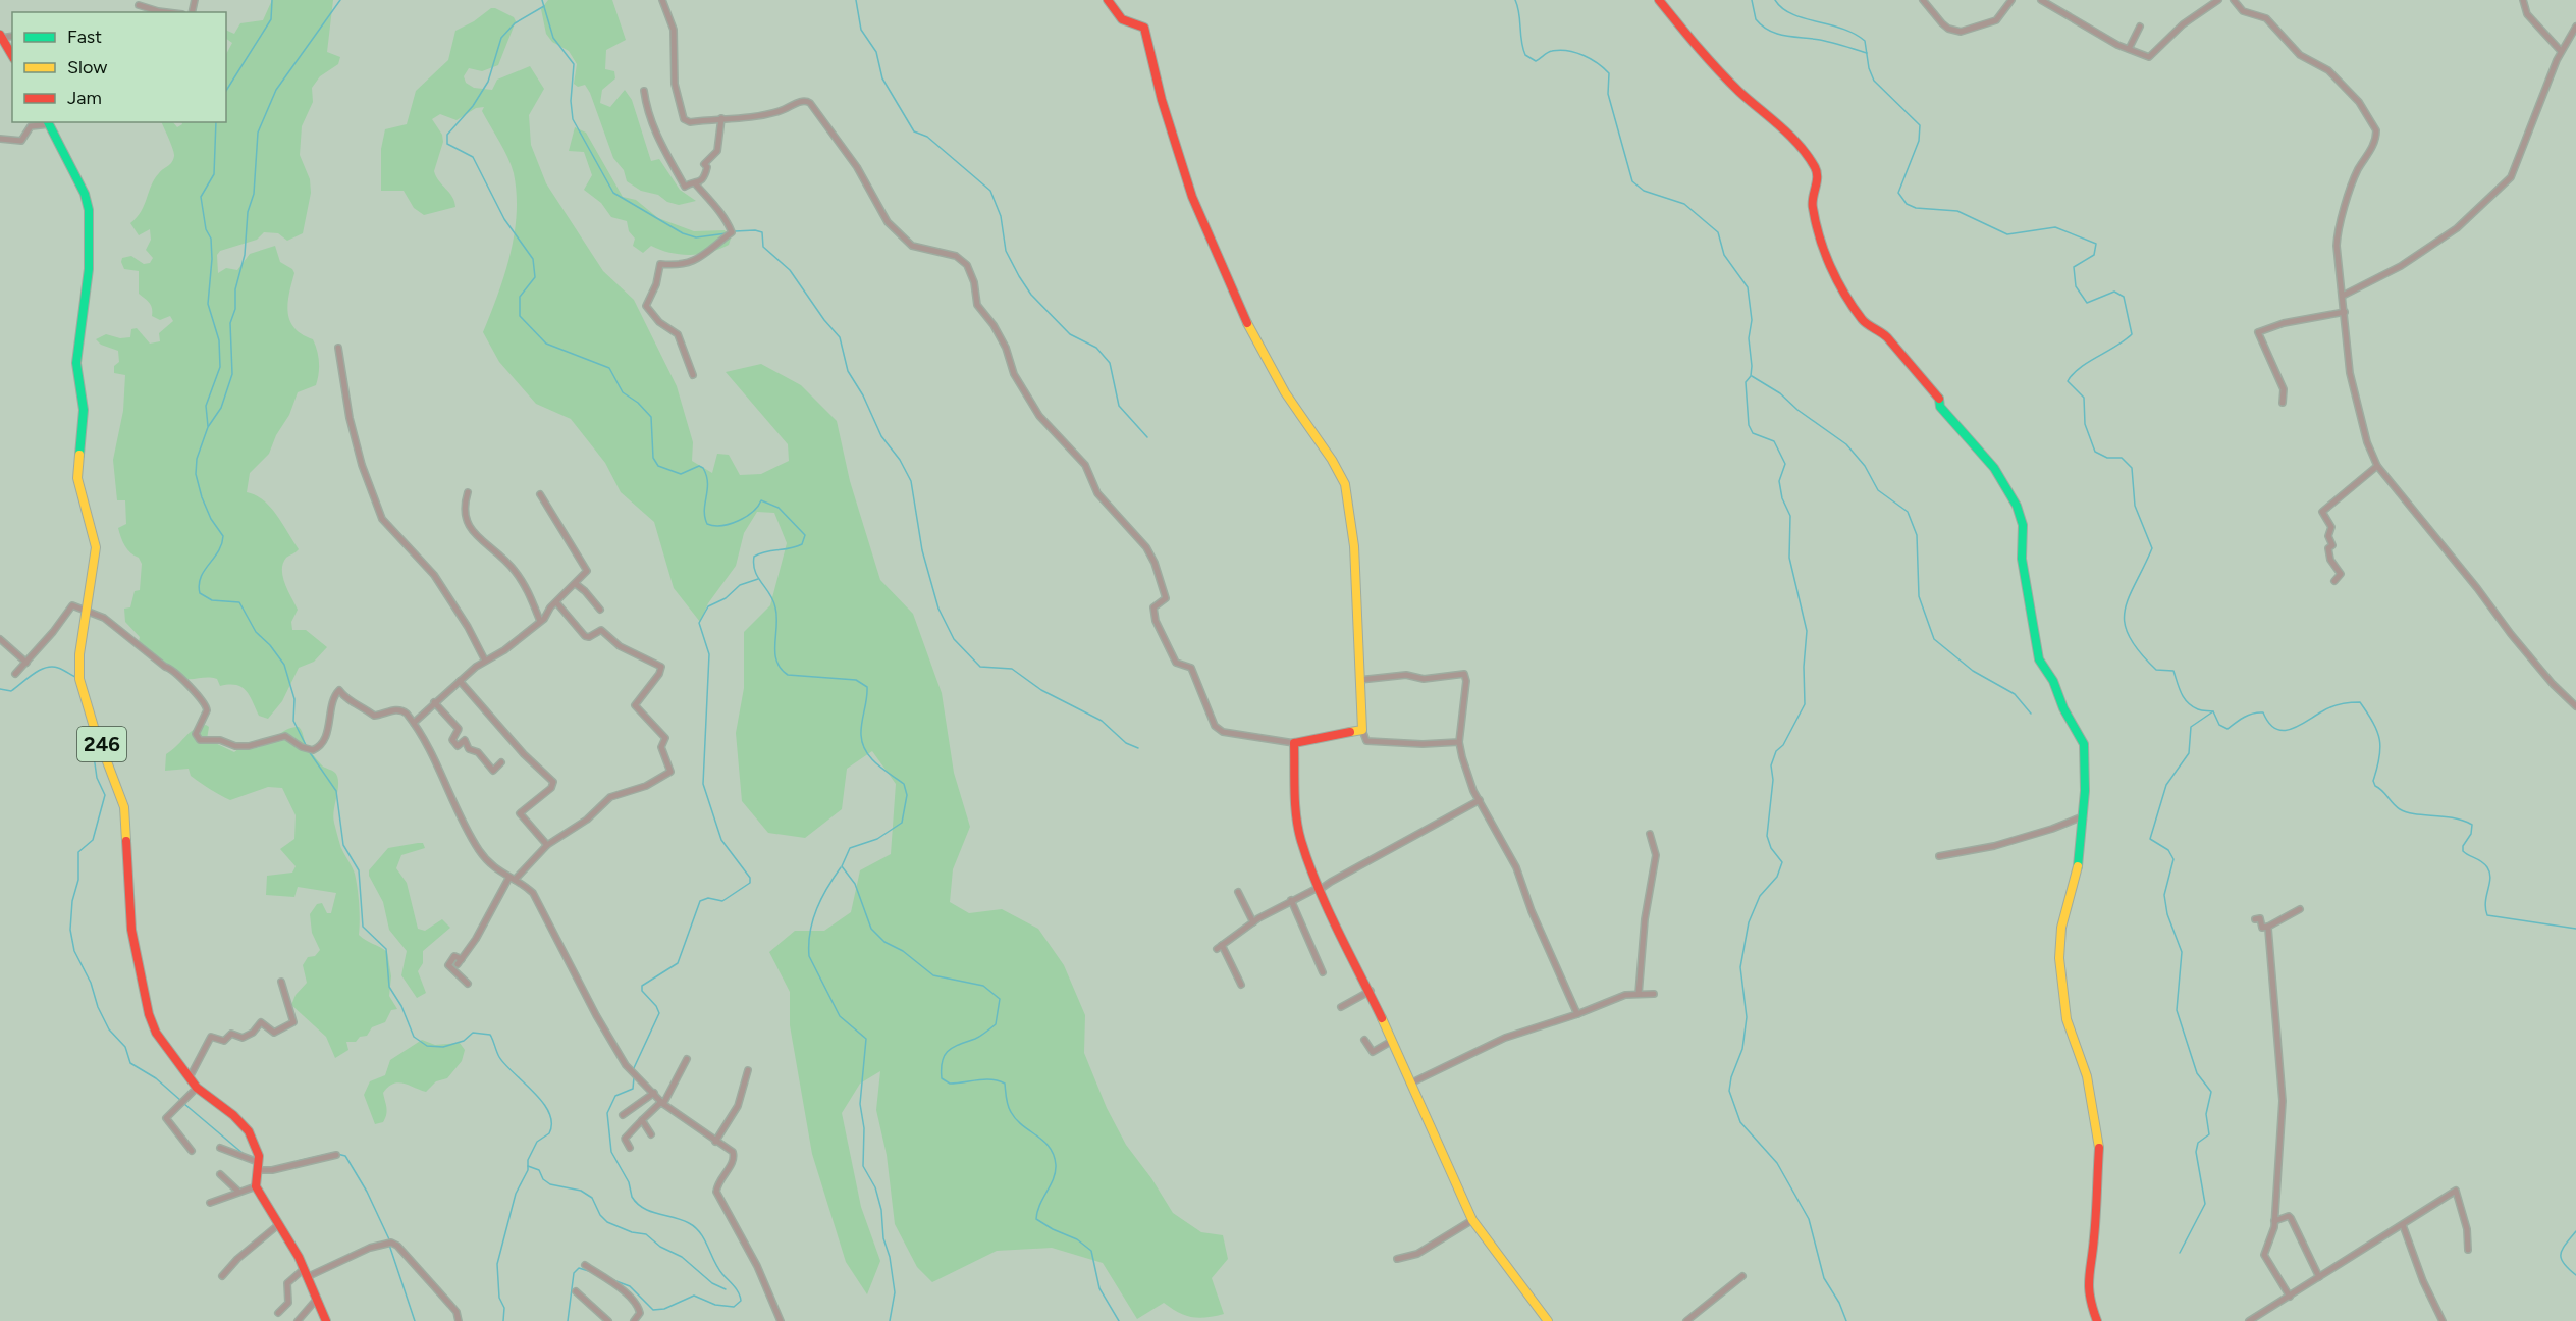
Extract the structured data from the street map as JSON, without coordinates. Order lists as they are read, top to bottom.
{
  "streets": {
    "street": ["246"]
  },
  "legend": ["Fast", "Slow", "Jam"]
}
